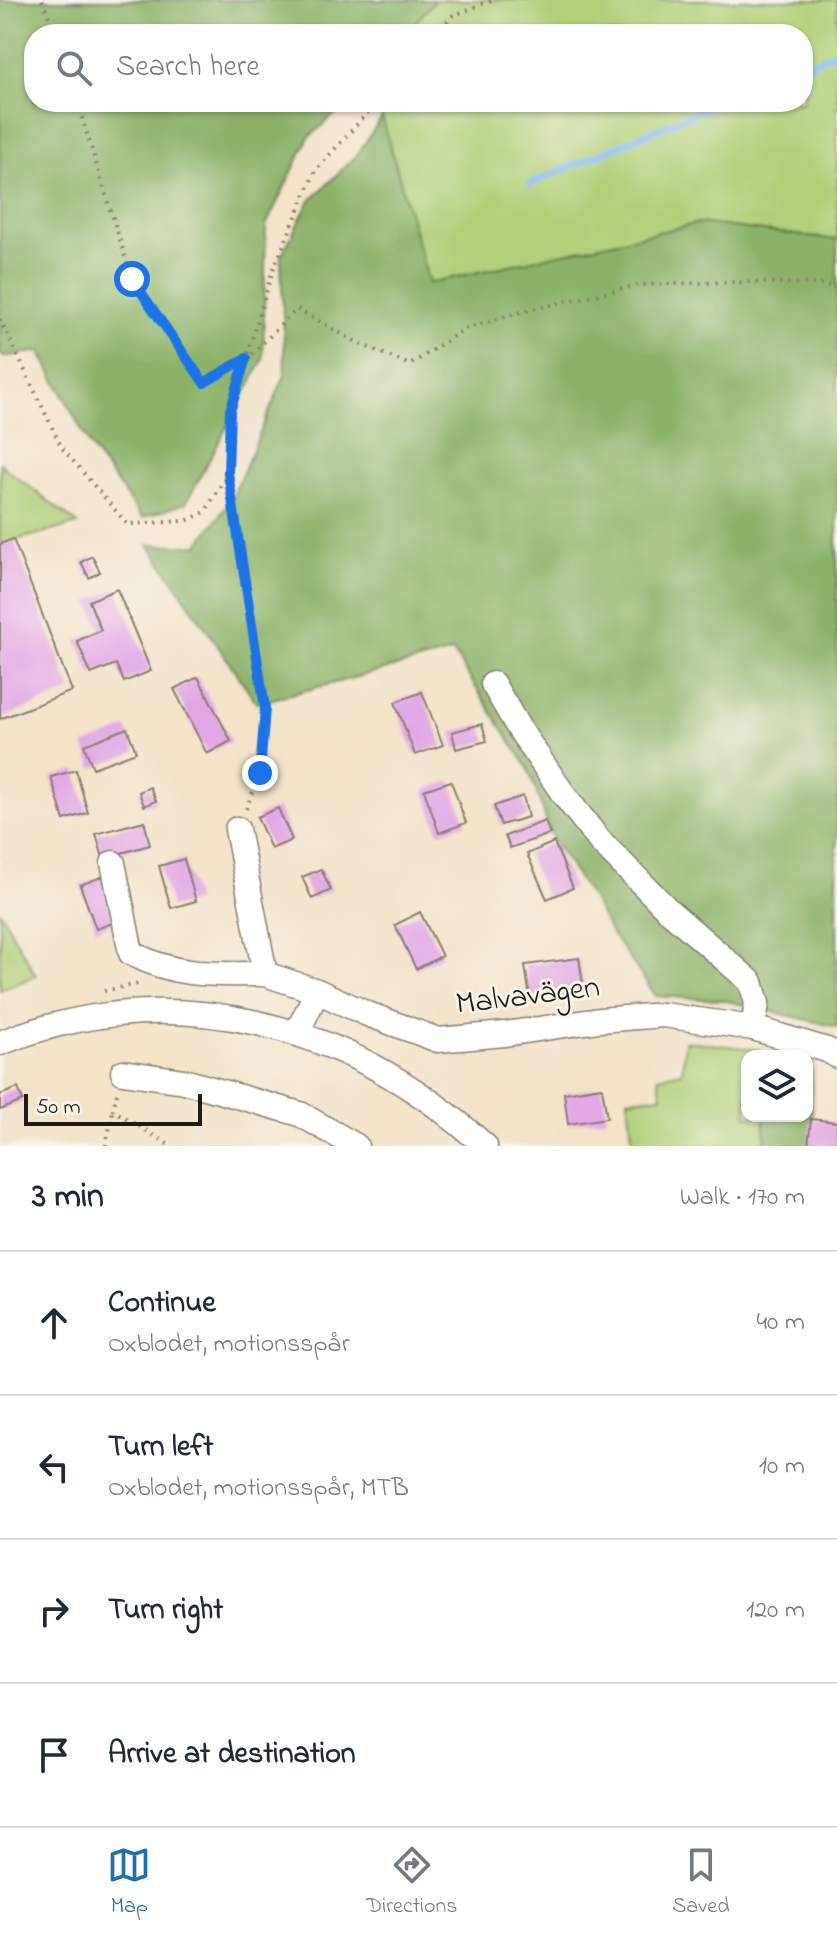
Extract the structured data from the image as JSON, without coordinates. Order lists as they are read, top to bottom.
{
  "streets": {
    "street": ["Malvavägen"]
  },
  "scale_bar": "50 m",
  "page": {
    "search": "Search here",
    "scale": "50 m",
    "heading": ["3 min", "Walk · 170 m"],
    "list": [
      ["Continue", "Oxblodet, motionsspår", "40 m"],
      ["Turn left", "Oxblodet, motionsspår, MTB", "10 m"],
      ["Turn right", "120 m"],
      "Arrive at destination"
    ],
    "nav": ["Map", "Directions", "Saved"]
  }
}
